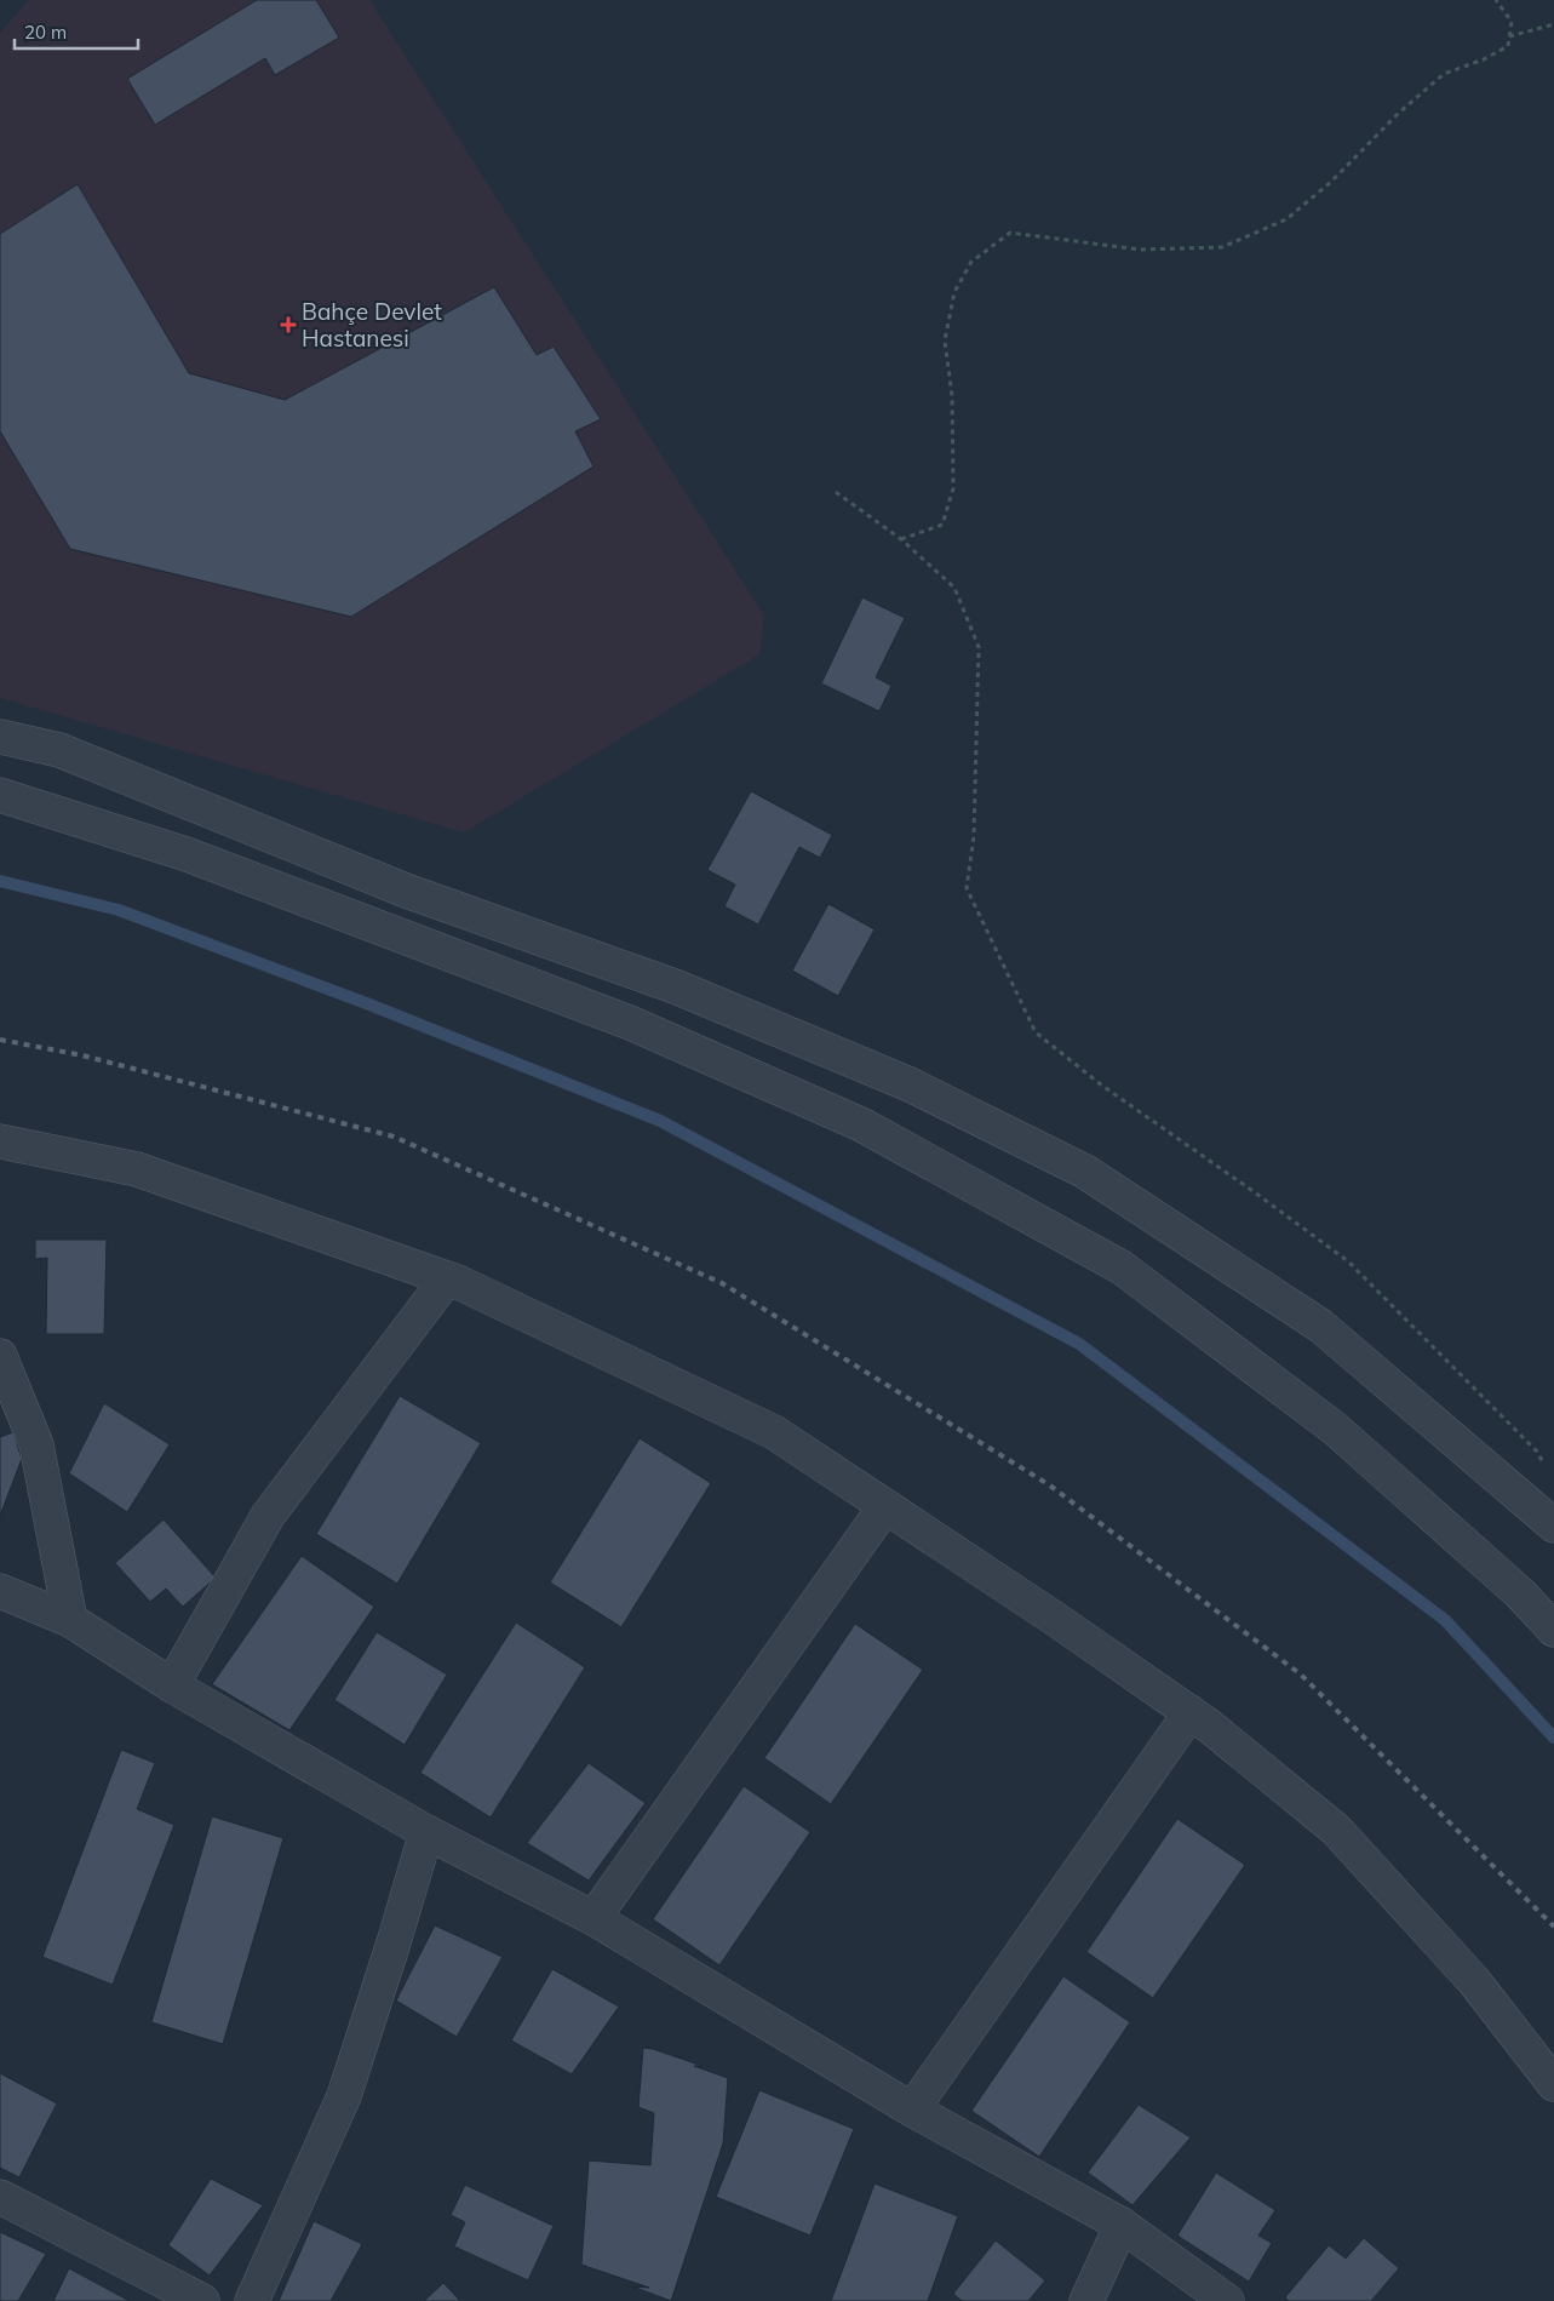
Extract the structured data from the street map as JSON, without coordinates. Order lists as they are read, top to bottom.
{
  "places": {
    "health": ["Bahçe Devlet Hastanesi"]
  },
  "scale_bar": "20 m"
}
